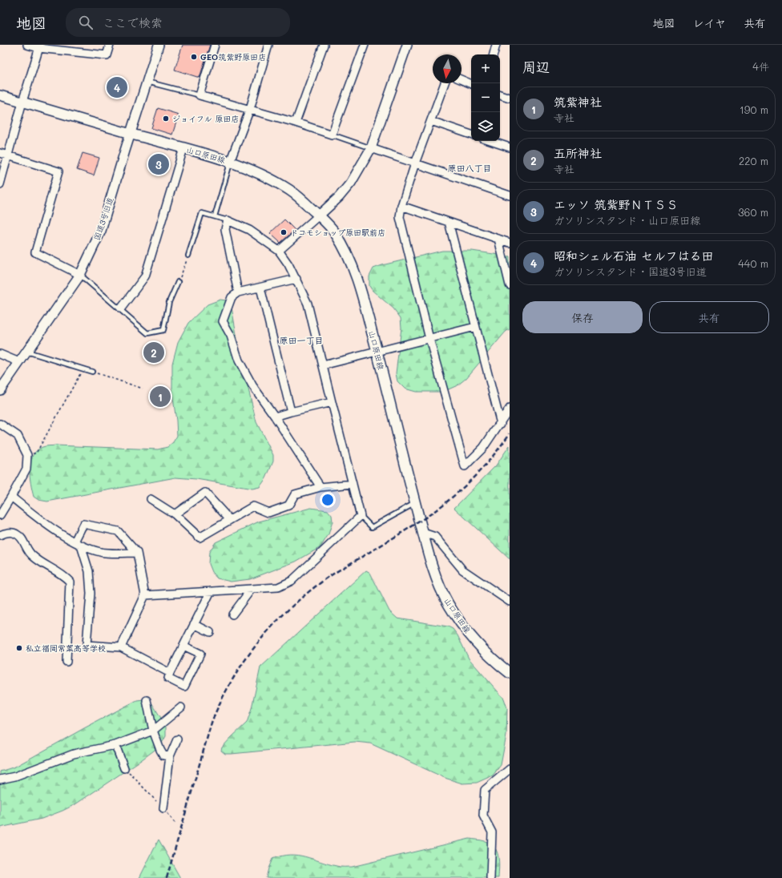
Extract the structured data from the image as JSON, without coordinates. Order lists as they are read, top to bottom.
{
  "streets": {
    "main road": ["山口原田線"],
    "street": ["国道3号旧道"]
  },
  "crossings": [
    ["山口原田線", "国道3号旧道"]
  ],
  "districts": ["原田八丁目", "原田一丁目"],
  "places": [
    "GEO筑紫野原田店",
    "ジョイフル 原田店",
    "ドコモショップ原田駅前店",
    "私立福岡常葉高等学校"
  ],
  "north": "bottom",
  "page": {
    "header": "地図",
    "search": "ここで検索",
    "nav": ["地図", "レイヤ", "共有"],
    "heading": ["周辺", "4件"],
    "map_buttons": ["+", "−"],
    "pins": [
      "4",
      "3",
      "2",
      "1"
    ],
    "list": [
      {
        "mark": "1",
        "name": "筑紫神社",
        "note": "寺社",
        "value": "190 m"
      },
      {
        "mark": "2",
        "name": "五所神社",
        "note": "寺社",
        "value": "220 m"
      },
      {
        "mark": "3",
        "name": "エッソ 筑紫野ＮＴＳＳ",
        "note": "ガソリンスタンド · 山口原田線",
        "value": "360 m"
      },
      {
        "mark": "4",
        "name": "昭和シェル石油 セルフはる田",
        "note": "ガソリンスタンド · 国道3号旧道",
        "value": "440 m"
      }
    ],
    "buttons": ["保存", "共有"]
  }
}
